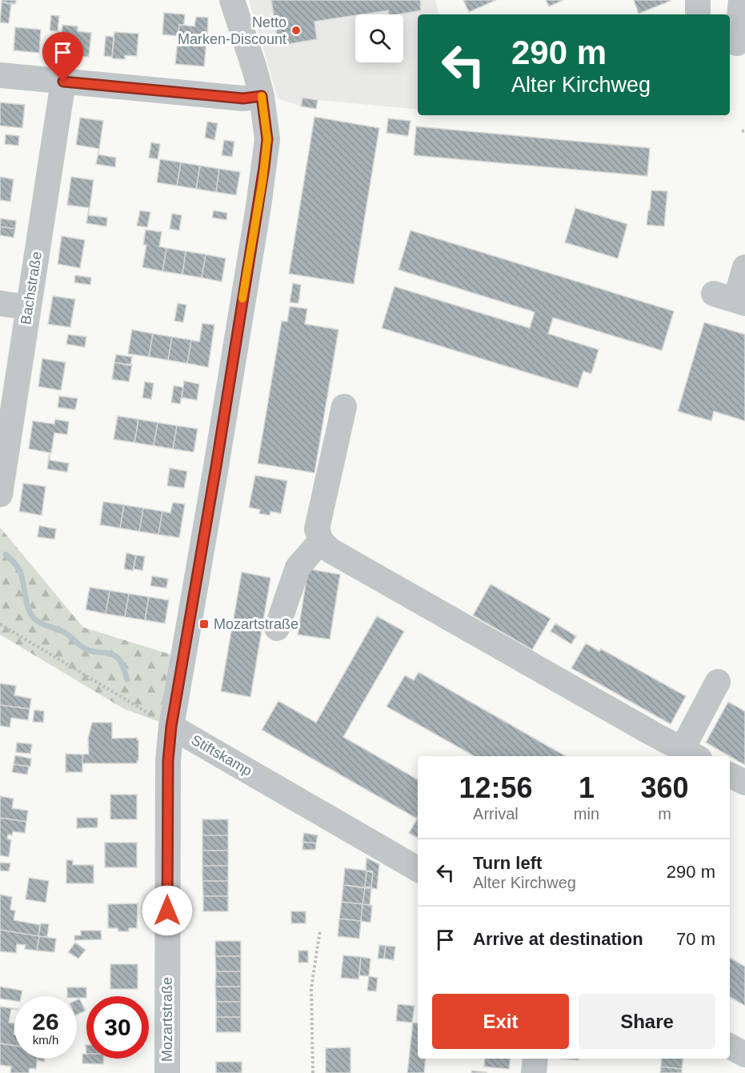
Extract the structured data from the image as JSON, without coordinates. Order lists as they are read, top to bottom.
{
  "streets": {
    "street": ["Bachstraße", "Stiftskamp", "Mozartstraße"]
  },
  "crossings": [
    ["Stiftskamp", "Mozartstraße"]
  ],
  "places": {
    "other": ["Netto Marken-Discount"],
    "transit": ["Mozartstraße"]
  },
  "page": {
    "turn": ["290 m", "Alter Kirchweg"],
    "eta": [
      "12:56",
      "Arrival",
      "1",
      "min",
      "360",
      "m"
    ],
    "list": [
      {
        "name": "Turn left",
        "note": "Alter Kirchweg",
        "value": "290 m"
      },
      {
        "name": "Arrive at destination",
        "value": "70 m"
      }
    ],
    "buttons": ["Exit", "Share"],
    "speed": "26 km/h",
    "limit": "30"
  }
}
